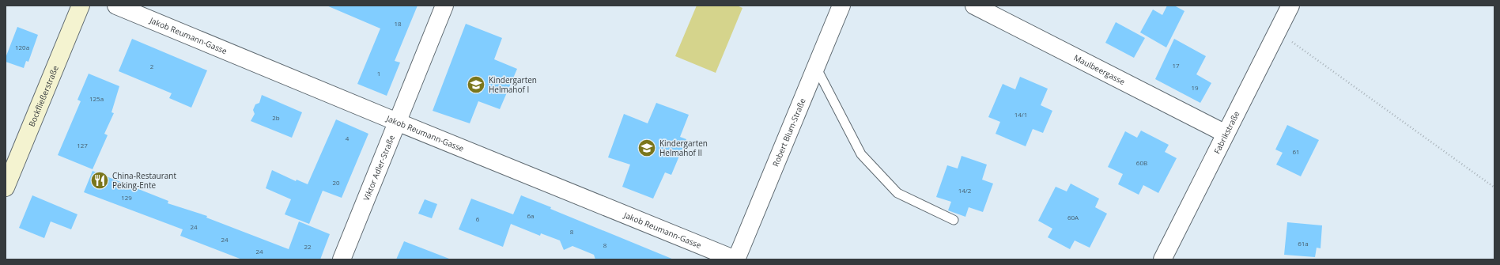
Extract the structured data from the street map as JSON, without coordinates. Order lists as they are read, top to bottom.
{
  "streets": {
    "main road": ["Bockfließerstraße"],
    "street": [
      "Jakob Reumann-Gasse",
      "Maulbeergasse",
      "Fabrikstraße",
      "Robert Blum-Straße",
      "Viktor Adler-Straße"
    ]
  },
  "crossings": [
    ["Jakob Reumann-Gasse", "Robert Blum-Straße"],
    ["Jakob Reumann-Gasse", "Viktor Adler-Straße"],
    ["Maulbeergasse", "Fabrikstraße"]
  ],
  "places": {
    "school or university": ["Kindergarten Helmahof I", "Kindergarten Helmahof II"],
    "restaurant": ["China-Restaurant Peking-Ente"]
  },
  "house_numbers": [
    "18",
    "120a",
    "17",
    "2",
    "1",
    "19",
    "125a",
    "14/1",
    "2b",
    "4",
    "127",
    "61",
    "60B",
    "20",
    "14/2",
    "129",
    "6a",
    "60A",
    "6",
    "24",
    "8",
    "24",
    "61a",
    "8",
    "22",
    "24"
  ]
}
